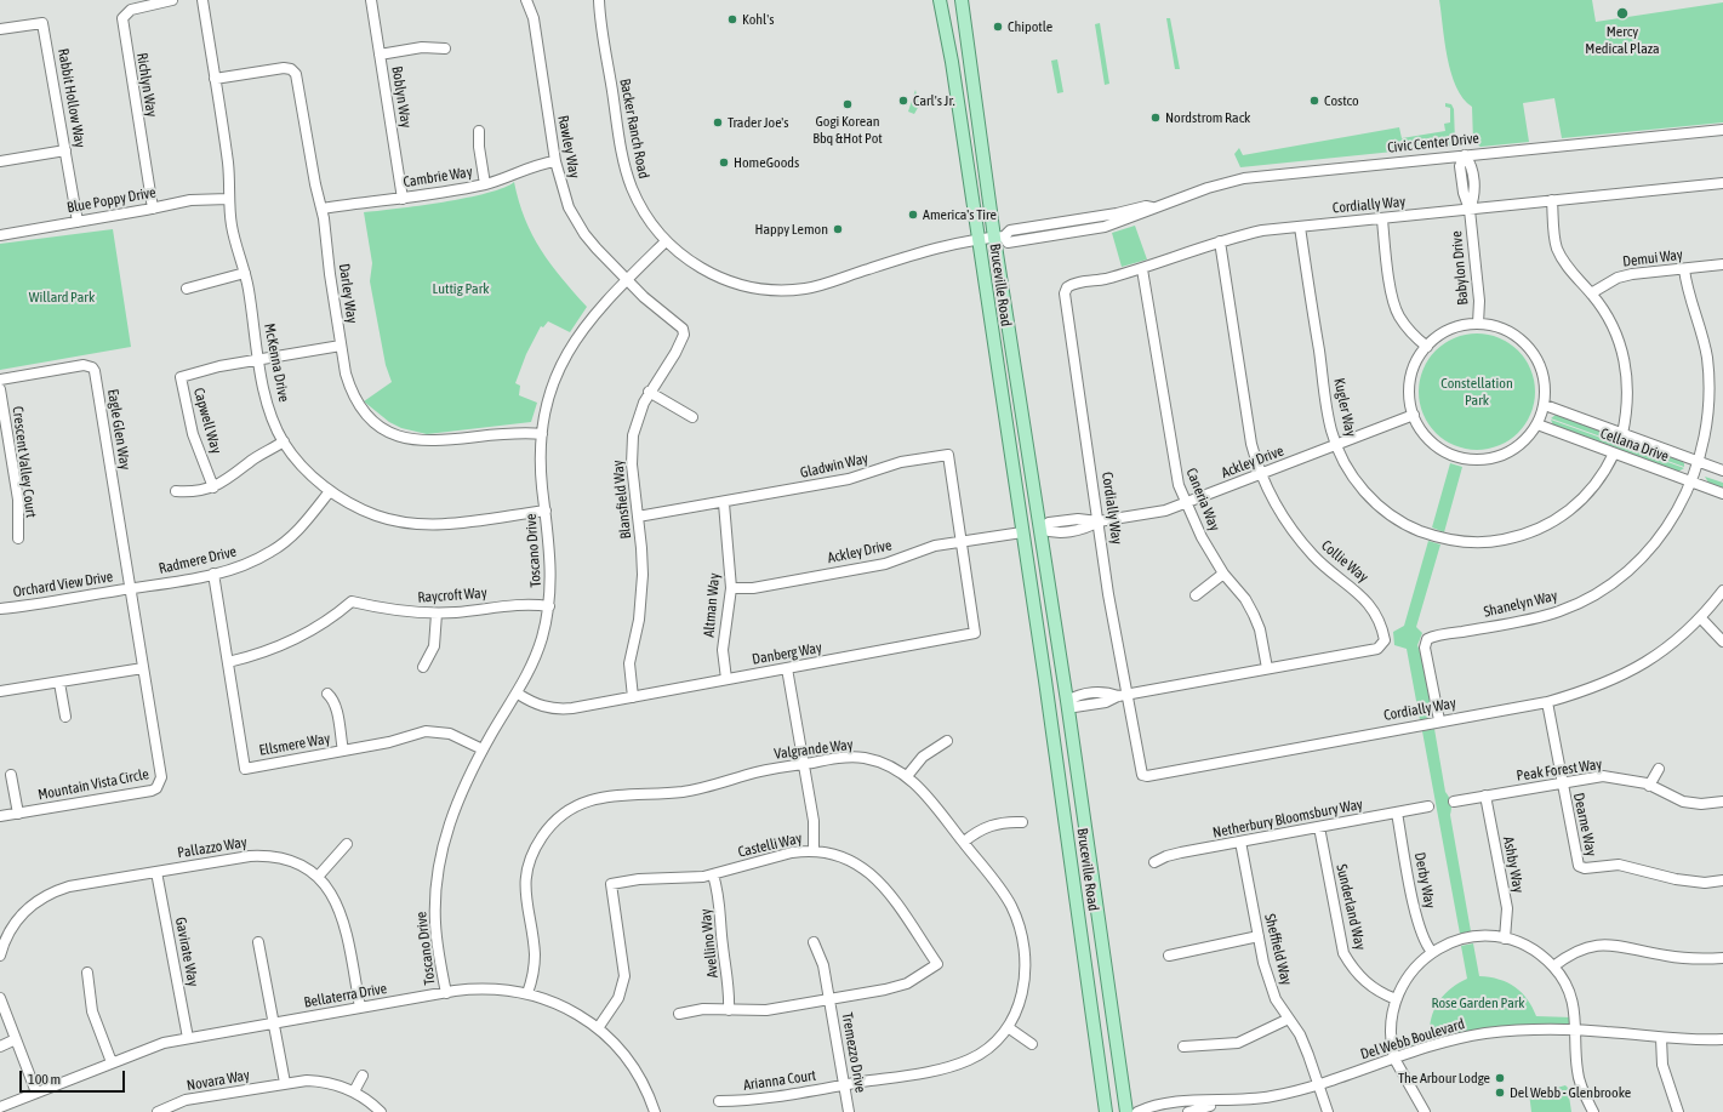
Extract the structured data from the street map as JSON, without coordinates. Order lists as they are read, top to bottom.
{
  "streets": {
    "main road": ["Bruceville Road"],
    "street": [
      "Richlyn Way",
      "Boblyn Way",
      "Rabbit Hollow Way",
      "Backer Ranch Road",
      "Civic Center Drive",
      "Rawley Way",
      "Cambrie Way",
      "Blue Poppy Drive",
      "Cordially Way",
      "Demui Way",
      "Babylon Drive",
      "Darley Way",
      "McKenna Drive",
      "Kugler Way",
      "Capwell Way",
      "Eagle Glen Way",
      "Cellana Drive",
      "Crescent Valley Court",
      "Ackley Drive",
      "Gladwin Way",
      "Blansfield Way",
      "Caneria Way",
      "Toscano Drive",
      "Radmere Drive",
      "Collie Way",
      "Orchard View Drive",
      "Raycroft Way",
      "Shanelyn Way",
      "Altman Way",
      "Danberg Way",
      "Ellsmere Way",
      "Valgrande Way",
      "Peak Forest Way",
      "Mountain Vista Circle",
      "Netherbury Bloomsbury Way",
      "Dearne Way",
      "Castelli Way",
      "Pallazzo Way",
      "Ashby Way",
      "Derby Way",
      "Sunderland Way",
      "Avellino Way",
      "Sheffield Way",
      "Gavirate Way",
      "Bellaterra Drive",
      "Del Webb Boulevard",
      "Tremezzo Drive",
      "Novara Way",
      "Arianna Court"
    ]
  },
  "crossings": [
    ["Richlyn Way", "Blue Poppy Drive"],
    ["Boblyn Way", "Cambrie Way"],
    ["Rabbit Hollow Way", "Blue Poppy Drive"],
    ["Backer Ranch Road", "Civic Center Drive"],
    ["Backer Ranch Road", "Bruceville Road"],
    ["Backer Ranch Road", "Toscano Drive"],
    ["Civic Center Drive", "Babylon Drive"],
    ["Civic Center Drive", "Bruceville Road"],
    ["Rawley Way", "Cambrie Way"],
    ["Rawley Way", "Blansfield Way"],
    ["Rawley Way", "Toscano Drive"],
    ["Cambrie Way", "Darley Way"],
    ["Blue Poppy Drive", "McKenna Drive"],
    ["Cordially Way", "Babylon Drive"],
    ["Cordially Way", "Kugler Way"],
    ["Cordially Way", "Ackley Drive"],
    ["Cordially Way", "Caneria Way"],
    ["Cordially Way", "Collie Way"],
    ["Cordially Way", "Shanelyn Way"],
    ["Cordially Way", "Dearne Way"],
    ["Demui Way", "Shanelyn Way"],
    ["Babylon Drive", "Cellana Drive"],
    ["Babylon Drive", "Ackley Drive"],
    ["Bruceville Road", "Ackley Drive"],
    ["Bruceville Road", "Collie Way"],
    ["Darley Way", "McKenna Drive"],
    ["Darley Way", "Capwell Way"],
    ["Darley Way", "Toscano Drive"],
    ["McKenna Drive", "Capwell Way"],
    ["McKenna Drive", "Toscano Drive"],
    ["McKenna Drive", "Radmere Drive"],
    ["Kugler Way", "Cellana Drive"],
    ["Kugler Way", "Ackley Drive"],
    ["Eagle Glen Way", "Radmere Drive"],
    ["Eagle Glen Way", "Orchard View Drive"],
    ["Eagle Glen Way", "Mountain Vista Circle"],
    ["Cellana Drive", "Ackley Drive"],
    ["Cellana Drive", "Shanelyn Way"],
    ["Ackley Drive", "Gladwin Way"],
    ["Ackley Drive", "Caneria Way"],
    ["Ackley Drive", "Collie Way"],
    ["Ackley Drive", "Altman Way"],
    ["Ackley Drive", "Danberg Way"],
    ["Gladwin Way", "Blansfield Way"],
    ["Gladwin Way", "Altman Way"],
    ["Gladwin Way", "Danberg Way"],
    ["Blansfield Way", "Toscano Drive"],
    ["Blansfield Way", "Danberg Way"],
    ["Caneria Way", "Collie Way"],
    ["Toscano Drive", "Raycroft Way"],
    ["Toscano Drive", "Danberg Way"],
    ["Toscano Drive", "Ellsmere Way"],
    ["Toscano Drive", "Bellaterra Drive"],
    ["Radmere Drive", "Orchard View Drive"],
    ["Radmere Drive", "Ellsmere Way"],
    ["Radmere Drive", "Mountain Vista Circle"],
    ["Orchard View Drive", "Mountain Vista Circle"],
    ["Raycroft Way", "Ellsmere Way"],
    ["Altman Way", "Danberg Way"],
    ["Valgrande Way", "Bellaterra Drive"],
    ["Valgrande Way", "Tremezzo Drive"],
    ["Valgrande Way", "Arianna Court"],
    ["Peak Forest Way", "Dearne Way"],
    ["Peak Forest Way", "Ashby Way"],
    ["Netherbury Bloomsbury Way", "Derby Way"],
    ["Netherbury Bloomsbury Way", "Sunderland Way"],
    ["Netherbury Bloomsbury Way", "Sheffield Way"],
    ["Castelli Way", "Avellino Way"],
    ["Castelli Way", "Bellaterra Drive"],
    ["Castelli Way", "Tremezzo Drive"],
    ["Pallazzo Way", "Gavirate Way"],
    ["Pallazzo Way", "Bellaterra Drive"],
    ["Sheffield Way", "Del Webb Boulevard"],
    ["Gavirate Way", "Bellaterra Drive"],
    ["Tremezzo Drive", "Arianna Court"]
  ],
  "parks": [
    "Luttig Park",
    "Willard Park",
    "Constellation Park",
    "Rose Garden Park"
  ],
  "places": [
    "Mercy Medical Plaza",
    "Kohl's",
    "Chipotle",
    "Carl's Jr.",
    "Costco",
    "Gogi Korean Bbq &Hot Pot",
    "Nordstrom Rack",
    "Trader Joe's",
    "HomeGoods",
    "America's Tire",
    "Happy Lemon",
    "The Arbour Lodge",
    "Del Webb - Glenbrooke"
  ],
  "scale_bar": "100 m"
}
